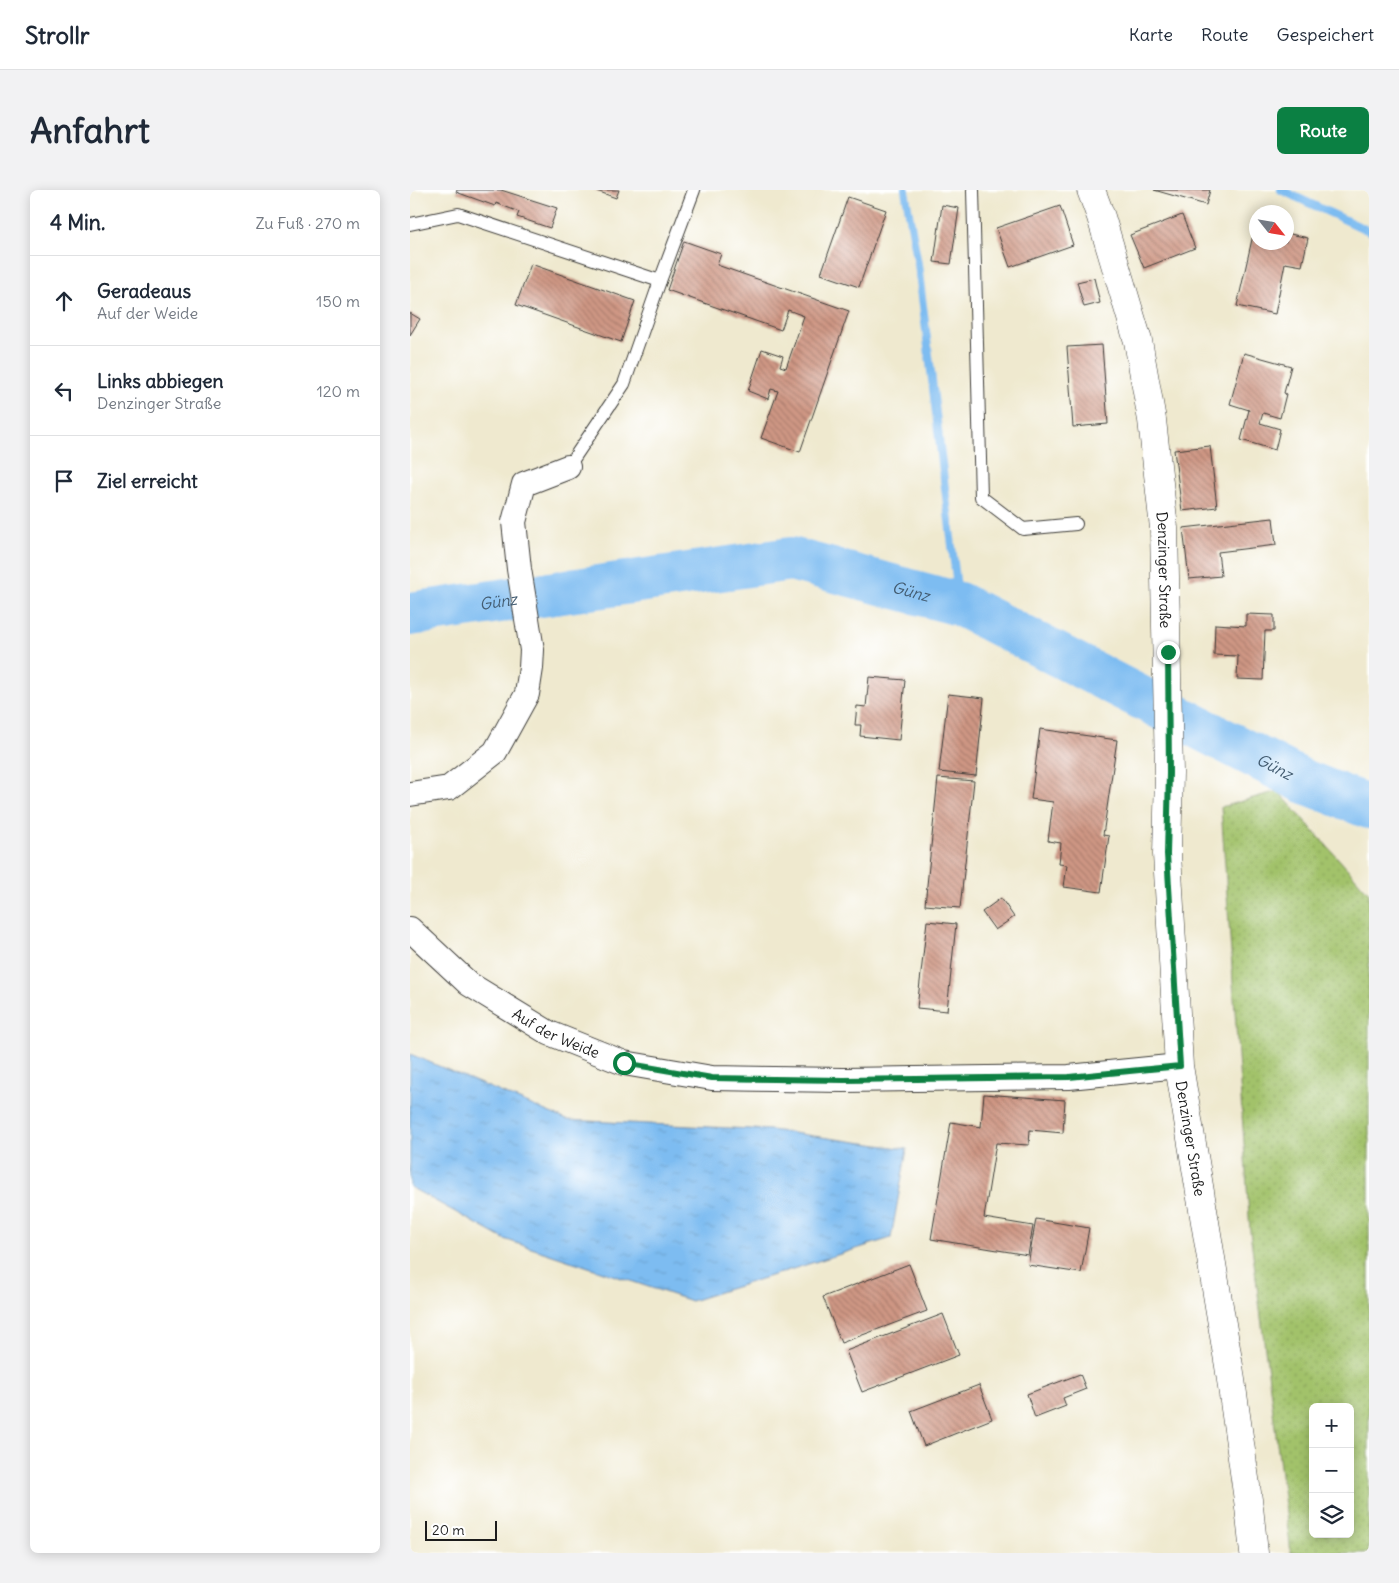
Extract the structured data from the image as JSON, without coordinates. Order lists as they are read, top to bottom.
{
  "streets": {
    "street": ["Denzinger Straße", "Auf der Weide"]
  },
  "crossings": [
    ["Denzinger Straße", "Auf der Weide"]
  ],
  "water": ["Günz"],
  "scale_bar": "20 m",
  "north": "bottom right",
  "page": {
    "header": "Strollr",
    "nav": ["Karte", "Route", "Gespeichert"],
    "buttons": "Route",
    "title": "Anfahrt",
    "heading": ["4 Min.", "Zu Fuß · 270 m"],
    "list": [
      ["Geradeaus", "Auf der Weide", "150 m"],
      ["Links abbiegen", "Denzinger Straße", "120 m"],
      "Ziel erreicht"
    ],
    "map_buttons": ["+", "−"],
    "scale": "20 m"
  }
}
